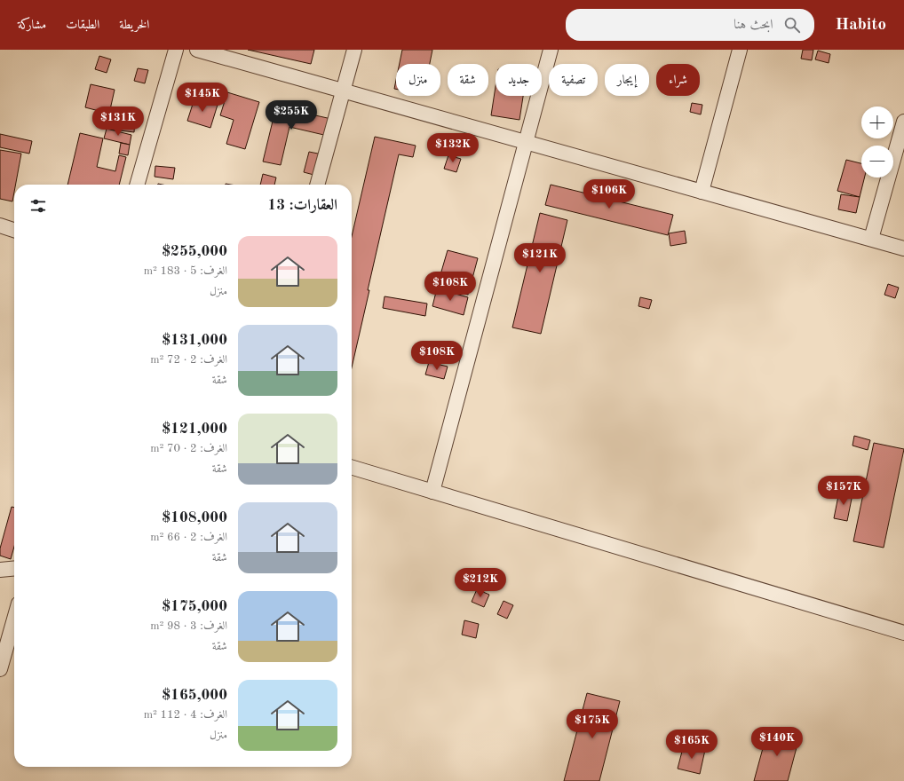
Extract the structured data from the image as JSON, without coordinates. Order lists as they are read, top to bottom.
{
  "page": {
    "header": "Habito",
    "search": "ابحث هنا",
    "nav": ["الخريطة", "الطبقات", "مشاركة"],
    "chip": [
      "شراء",
      "إيجار",
      "تصفية",
      "جديد",
      "شقة",
      "منزل"
    ],
    "price": [
      "$145K",
      "$255K",
      "$131K",
      "$132K",
      "$106K",
      "$121K",
      "$108K",
      "$108K",
      "$157K",
      "$212K",
      "$175K",
      "$140K",
      "$165K"
    ],
    "map_buttons": ["+", "−"],
    "heading": "العقارات: 13",
    "list": [
      {
        "name": "$255,000",
        "note": "الغرف: 5 · 183 m² · منزل"
      },
      {
        "name": "$131,000",
        "note": "الغرف: 2 · 72 m² · شقة"
      },
      {
        "name": "$121,000",
        "note": "الغرف: 2 · 70 m² · شقة"
      },
      {
        "name": "$108,000",
        "note": "الغرف: 2 · 66 m² · شقة"
      },
      {
        "name": "$175,000",
        "note": "الغرف: 3 · 98 m² · شقة"
      },
      {
        "name": "$165,000",
        "note": "الغرف: 4 · 112 m² · منزل"
      }
    ]
  }
}
